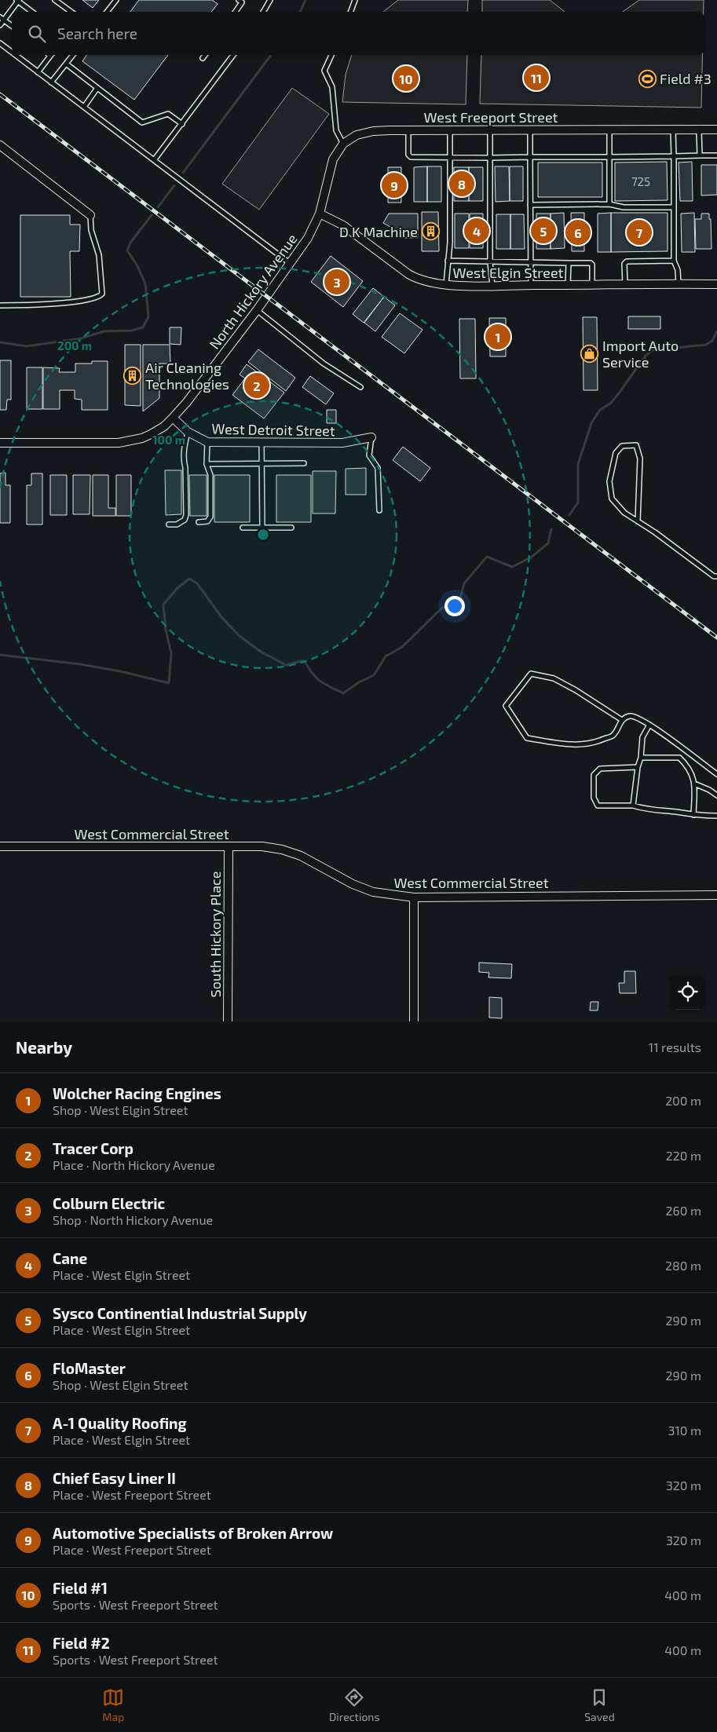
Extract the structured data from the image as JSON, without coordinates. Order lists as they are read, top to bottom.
{
  "streets": {
    "street": [
      "West Freeport Street",
      "West Elgin Street",
      "North Hickory Avenue",
      "West Detroit Street",
      "West Commercial Street",
      "South Hickory Place"
    ]
  },
  "crossings": [
    ["West Freeport Street", "West Elgin Street"],
    ["West Freeport Street", "North Hickory Avenue"],
    ["West Elgin Street", "North Hickory Avenue"],
    ["North Hickory Avenue", "West Detroit Street"],
    ["West Commercial Street", "South Hickory Place"]
  ],
  "places": {
    "sports": ["Field #3"],
    "building": ["D K Machine", "Air Cleaning Technologies"],
    "shop": ["Import Auto Service"]
  },
  "house_numbers": ["725"],
  "page": {
    "search": "Search here",
    "pins": [
      "11",
      "10",
      "8",
      "9",
      "4",
      "5",
      "6",
      "7",
      "3",
      "1",
      "2"
    ],
    "heading": ["Nearby", "11 results"],
    "list": [
      {
        "mark": "1",
        "name": "Wolcher Racing Engines",
        "note": "Shop · West Elgin Street",
        "value": "200 m"
      },
      {
        "mark": "2",
        "name": "Tracer Corp",
        "note": "Place · North Hickory Avenue",
        "value": "220 m"
      },
      {
        "mark": "3",
        "name": "Colburn Electric",
        "note": "Shop · North Hickory Avenue",
        "value": "260 m"
      },
      {
        "mark": "4",
        "name": "Cane",
        "note": "Place · West Elgin Street",
        "value": "280 m"
      },
      {
        "mark": "5",
        "name": "Sysco Continential Industrial Supply",
        "note": "Place · West Elgin Street",
        "value": "290 m"
      },
      {
        "mark": "6",
        "name": "FloMaster",
        "note": "Shop · West Elgin Street",
        "value": "290 m"
      },
      {
        "mark": "7",
        "name": "A-1 Quality Roofing",
        "note": "Place · West Elgin Street",
        "value": "310 m"
      },
      {
        "mark": "8",
        "name": "Chief Easy Liner II",
        "note": "Place · West Freeport Street",
        "value": "320 m"
      },
      {
        "mark": "9",
        "name": "Automotive Specialists of Broken Arrow",
        "note": "Place · West Freeport Street",
        "value": "320 m"
      },
      {
        "mark": "10",
        "name": "Field #1",
        "note": "Sports · West Freeport Street",
        "value": "400 m"
      },
      {
        "mark": "11",
        "name": "Field #2",
        "note": "Sports · West Freeport Street",
        "value": "400 m"
      }
    ],
    "nav": ["Map", "Directions", "Saved"]
  },
  "rings": ["200 m", "100 m"]
}
